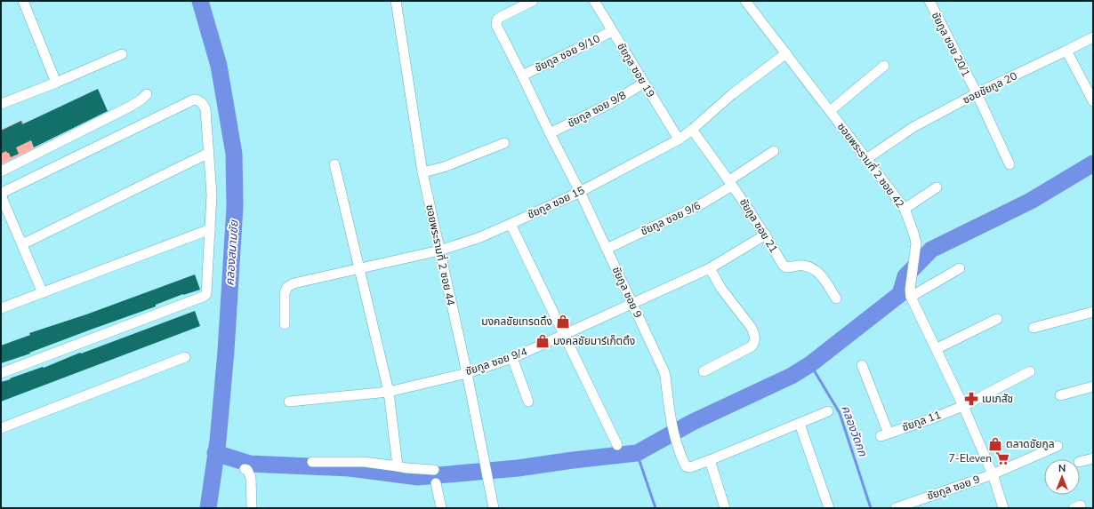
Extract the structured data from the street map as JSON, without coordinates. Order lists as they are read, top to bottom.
{
  "streets": {
    "street": [
      "ชัยกูล ซอย 20/1",
      "ชัยกูล ซอย 9/10",
      "ชัยกูล ซอย 19",
      "ซอยชัยกูล 20",
      "ชัยกูล ซอย 9/8",
      "ซอยพระรามที่ 2 ซอย 42",
      "ชัยกูล ซอย 15",
      "ชัยกูล ซอย 9/6",
      "ชัยกูล ซอย 21",
      "ซอยพระรามที่ 2 ซอย 44",
      "ชัยกูล ซอย 9",
      "ชัยกูล ซอย 9/4",
      "ชัยกูล 11"
    ]
  },
  "crossings": [
    ["ชัยกูล ซอย 20/1", "ซอยชัยกูล 20"],
    ["ชัยกูล ซอย 9/10", "ชัยกูล ซอย 19"],
    ["ชัยกูล ซอย 9/10", "ชัยกูล ซอย 9"],
    ["ชัยกูล ซอย 19", "ชัยกูล ซอย 9/8"],
    ["ชัยกูล ซอย 19", "ชัยกูล ซอย 15"],
    ["ซอยชัยกูล 20", "ซอยพระรามที่ 2 ซอย 42"],
    ["ชัยกูล ซอย 9/8", "ชัยกูล ซอย 9"],
    ["ซอยพระรามที่ 2 ซอย 42", "ชัยกูล ซอย 15"],
    ["ซอยพระรามที่ 2 ซอย 42", "ชัยกูล ซอย 9"],
    ["ซอยพระรามที่ 2 ซอย 42", "ชัยกูล 11"],
    ["ชัยกูล ซอย 15", "ชัยกูล ซอย 21"],
    ["ชัยกูล ซอย 15", "ซอยพระรามที่ 2 ซอย 44"],
    ["ชัยกูล ซอย 15", "ชัยกูล ซอย 9"],
    ["ชัยกูล ซอย 9/6", "ชัยกูล ซอย 21"],
    ["ชัยกูล ซอย 9/6", "ชัยกูล ซอย 9"],
    ["ชัยกูล ซอย 21", "ชัยกูล ซอย 9/4"],
    ["ซอยพระรามที่ 2 ซอย 44", "ชัยกูล ซอย 9/4"],
    ["ชัยกูล ซอย 9", "ชัยกูล ซอย 9/4"]
  ],
  "water": ["คลองสนามชัย", "คลองวัดกก"],
  "places": {
    "shop": ["มงคลชัยเทรดดิ้ง", "มงคลชัยมาร์เก็ตติ้ง", "ตลาดชัยกูล"],
    "pharmacy": ["เมเภสัช"],
    "supermarket": ["7-Eleven"]
  },
  "north": "top"
}
